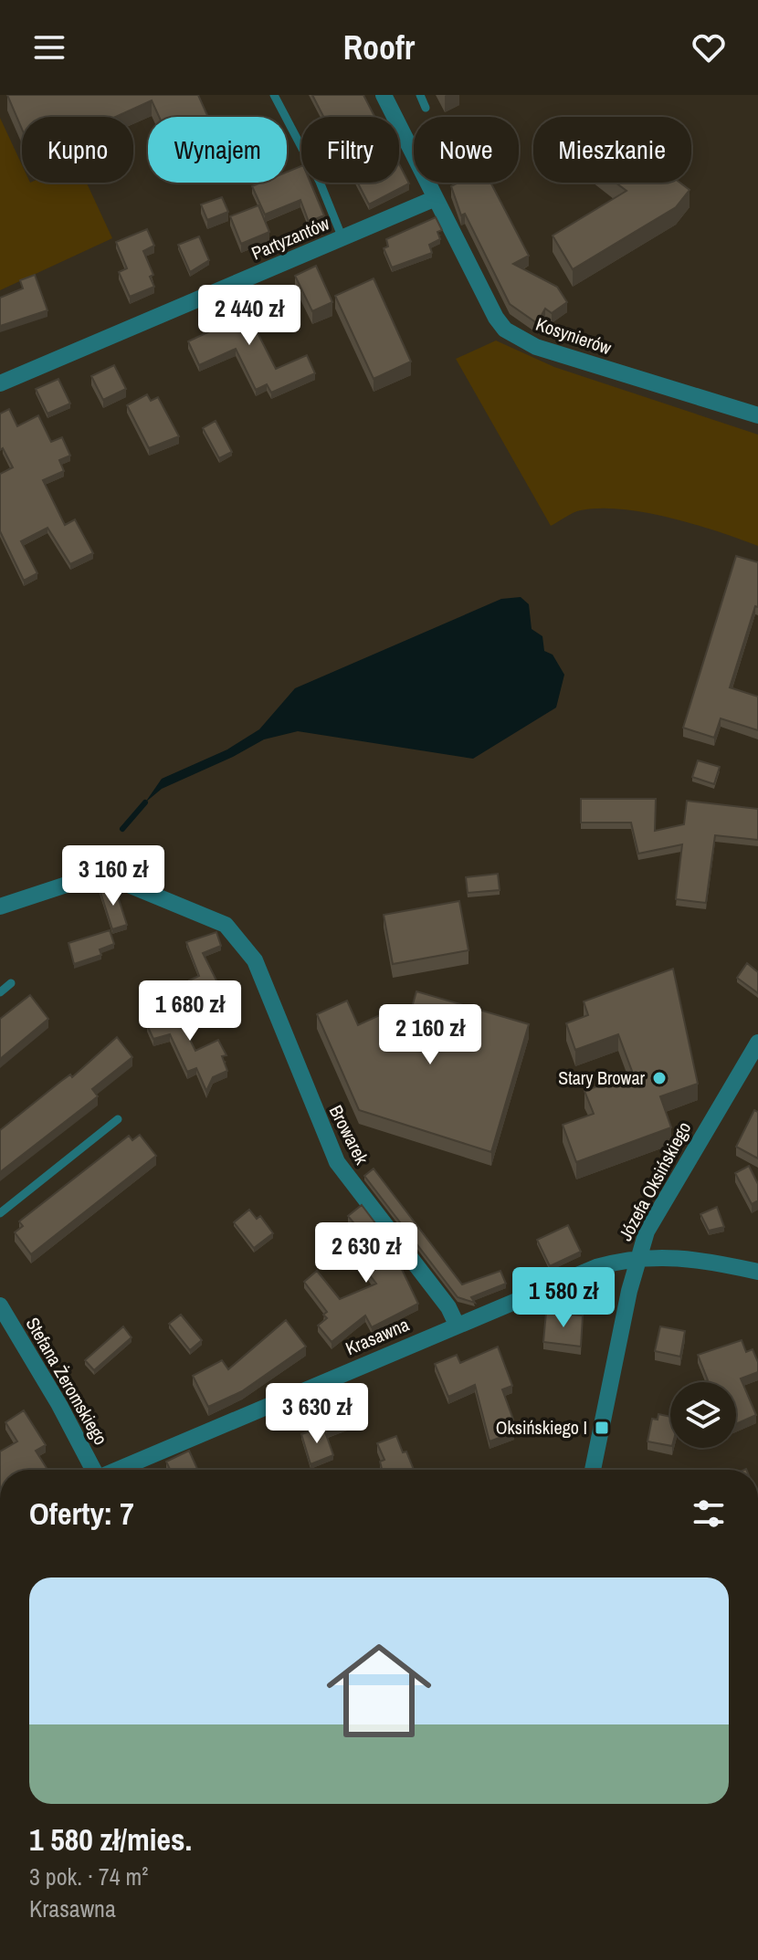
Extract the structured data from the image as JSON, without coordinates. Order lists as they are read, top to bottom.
{
  "streets": {
    "street": [
      "Partyzantów",
      "Kosynierów",
      "Browarek",
      "Józefa Oksińskiego",
      "Krasawna",
      "Stefana Żeromskiego"
    ]
  },
  "crossings": [
    ["Partyzantów", "Kosynierów"],
    ["Browarek", "Krasawna"],
    ["Józefa Oksińskiego", "Krasawna"]
  ],
  "places": {
    "other": ["Stary Browar"],
    "transit": ["Oksińskiego I"]
  },
  "page": {
    "header": "Roofr",
    "chip": [
      "Kupno",
      "Wynajem",
      "Filtry",
      "Nowe",
      "Mieszkanie"
    ],
    "price": [
      "2 440 zł",
      "3 160 zł",
      "1 680 zł",
      "2 160 zł",
      "2 630 zł",
      "1 580 zł",
      "3 630 zł"
    ],
    "heading": "Oferty: 7",
    "list": [
      {
        "name": "1 580 zł/mies.",
        "note": "3 pok. · 74 m² · Krasawna"
      }
    ]
  }
}
